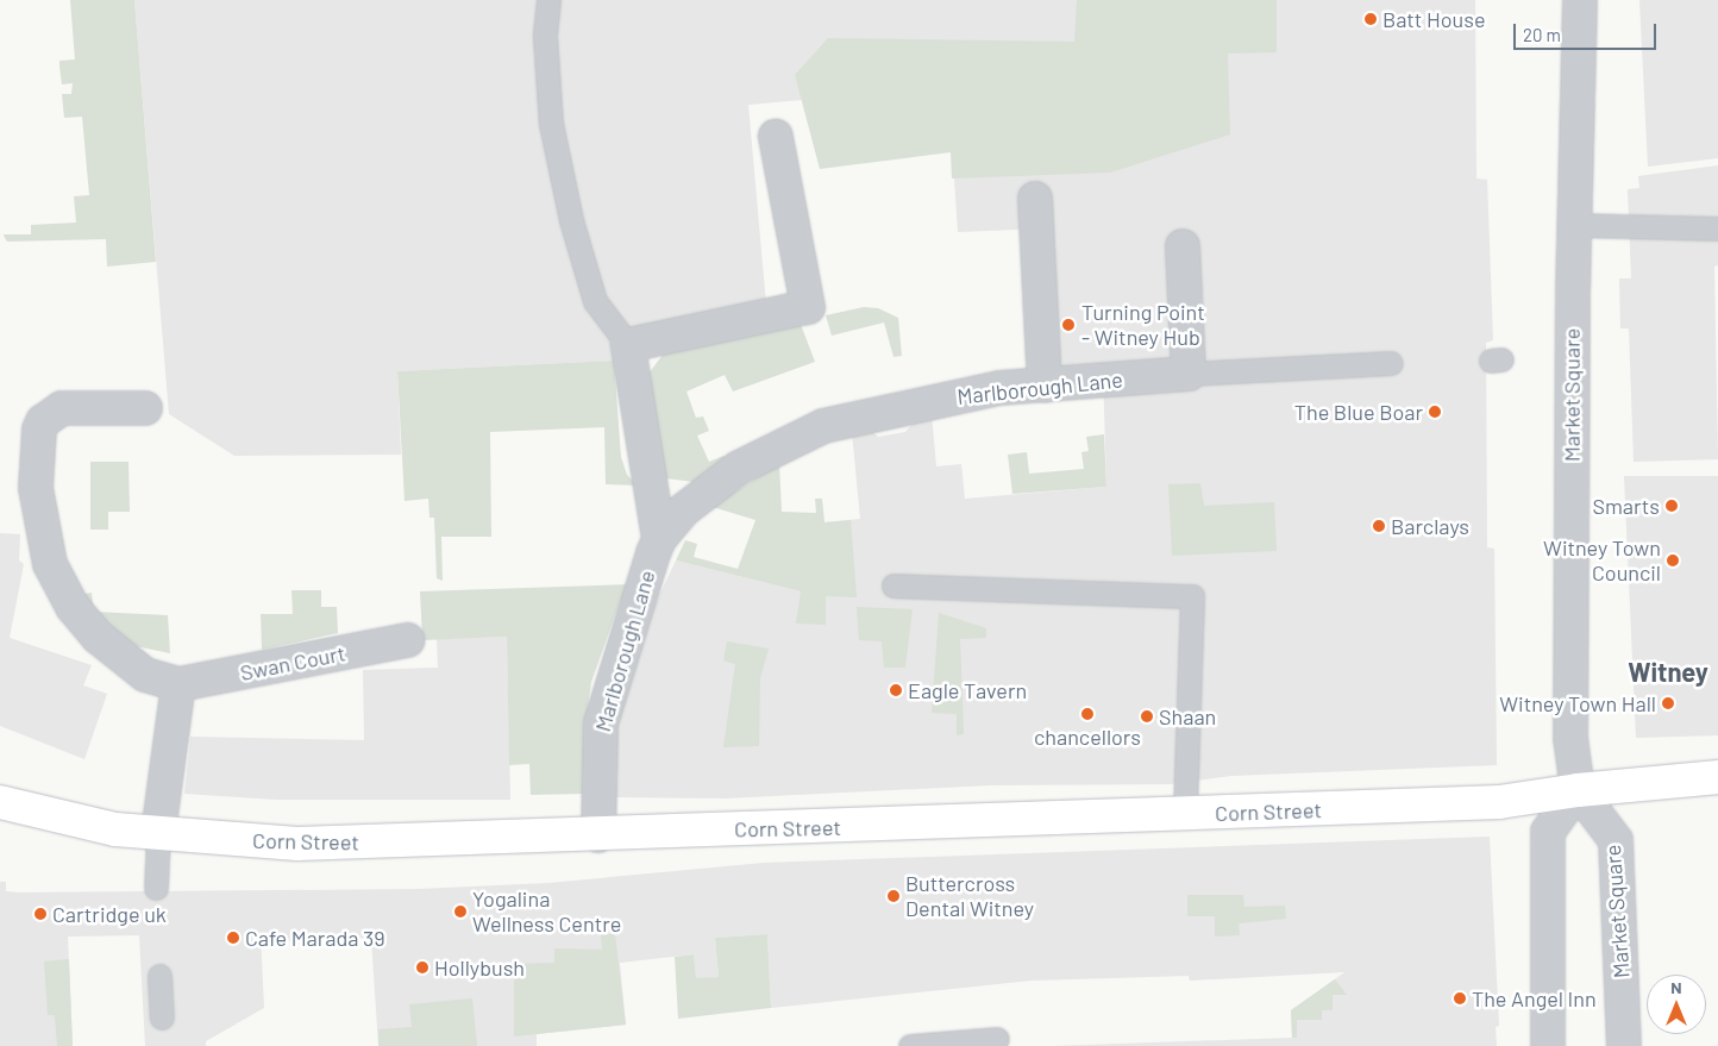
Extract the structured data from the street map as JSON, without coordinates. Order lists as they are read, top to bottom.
{
  "streets": {
    "street": [
      "Marlborough Lane",
      "Market Square",
      "Swan Court",
      "Corn Street"
    ]
  },
  "crossings": [
    ["Marlborough Lane", "Corn Street"],
    ["Market Square", "Corn Street"]
  ],
  "districts": ["Witney"],
  "places": [
    "Batt House",
    "Turning Point - Witney Hub",
    "The Blue Boar",
    "Smarts",
    "Barclays",
    "Witney Town Council",
    "Eagle Tavern",
    "Witney Town Hall",
    "chancellors",
    "Shaan",
    "Buttercross Dental Witney",
    "Yogalina Wellness Centre",
    "Cartridge uk",
    "Cafe Marada 39",
    "Hollybush",
    "The Angel Inn"
  ],
  "scale_bar": "20 m",
  "north": "top"
}
